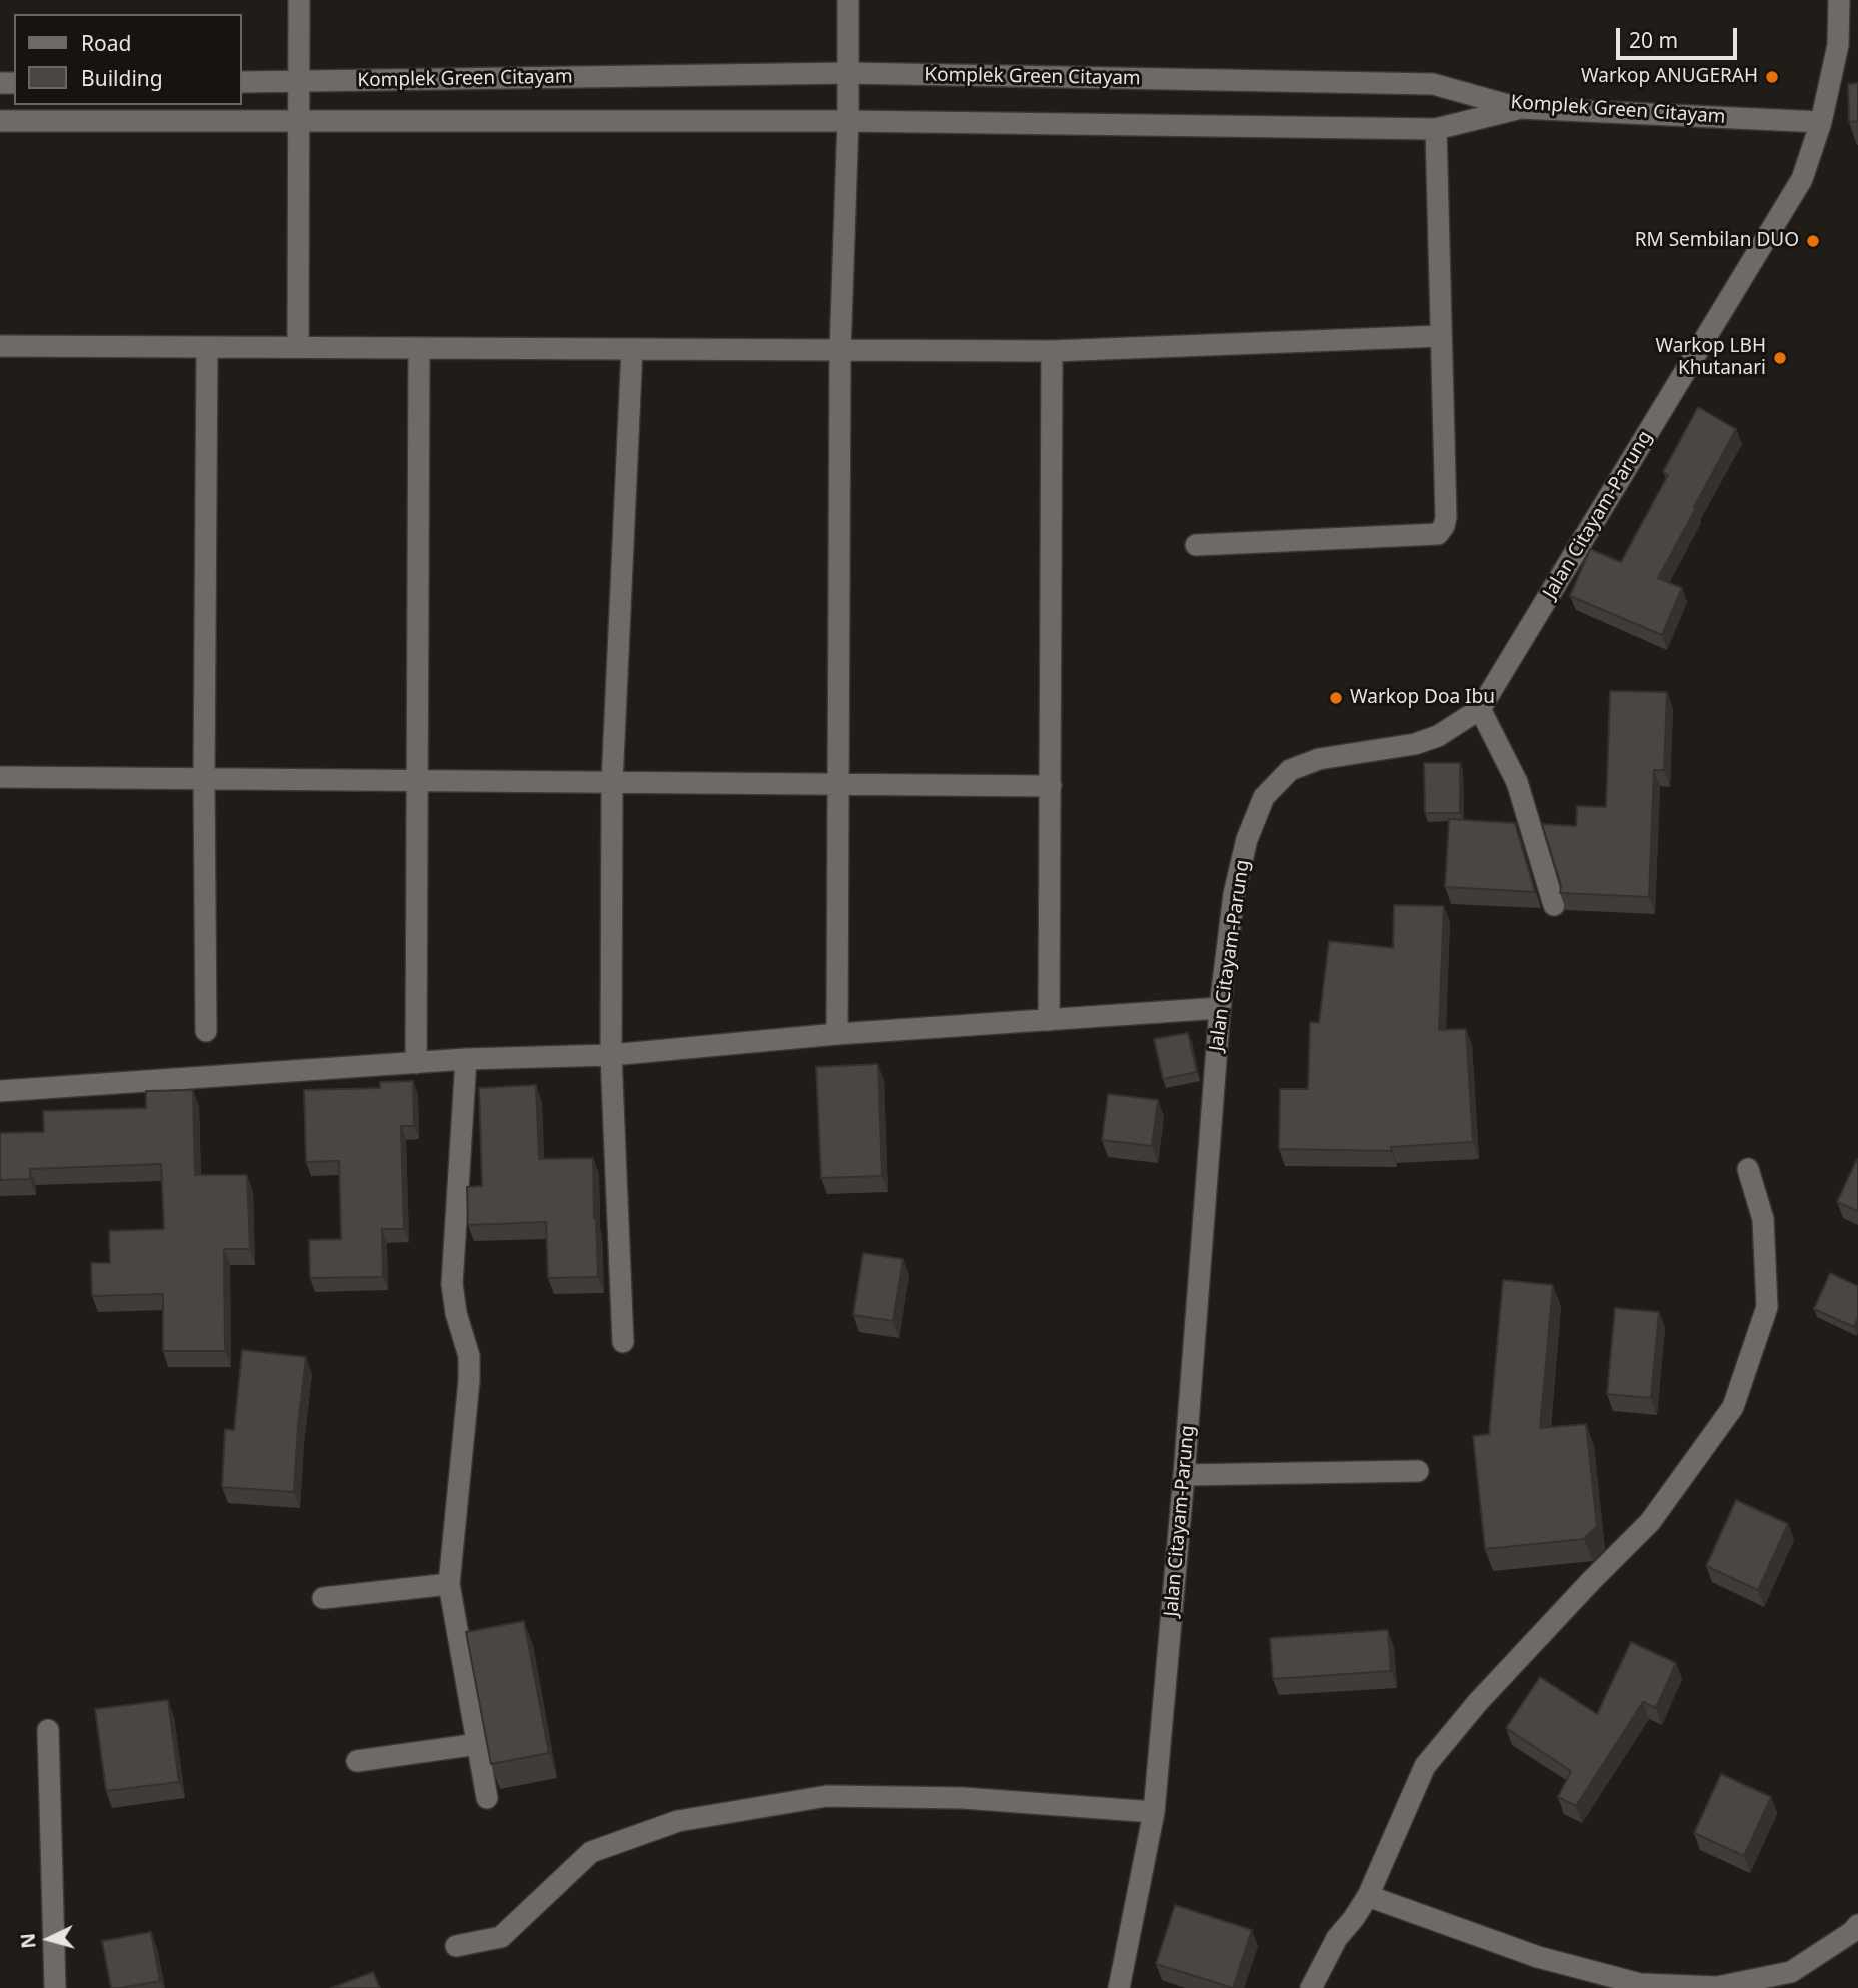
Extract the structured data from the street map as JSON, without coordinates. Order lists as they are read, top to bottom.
{
  "streets": {
    "street": ["Komplek Green Citayam", "Jalan Citayam-Parung"]
  },
  "crossings": [
    ["Komplek Green Citayam", "Jalan Citayam-Parung"]
  ],
  "places": [
    "Warkop ANUGERAH",
    "RM Sembilan DUO",
    "Warkop LBH Khutanari",
    "Warkop Doa Ibu"
  ],
  "legend": ["Road", "Building"],
  "scale_bar": "20 m",
  "north": "left"
}
